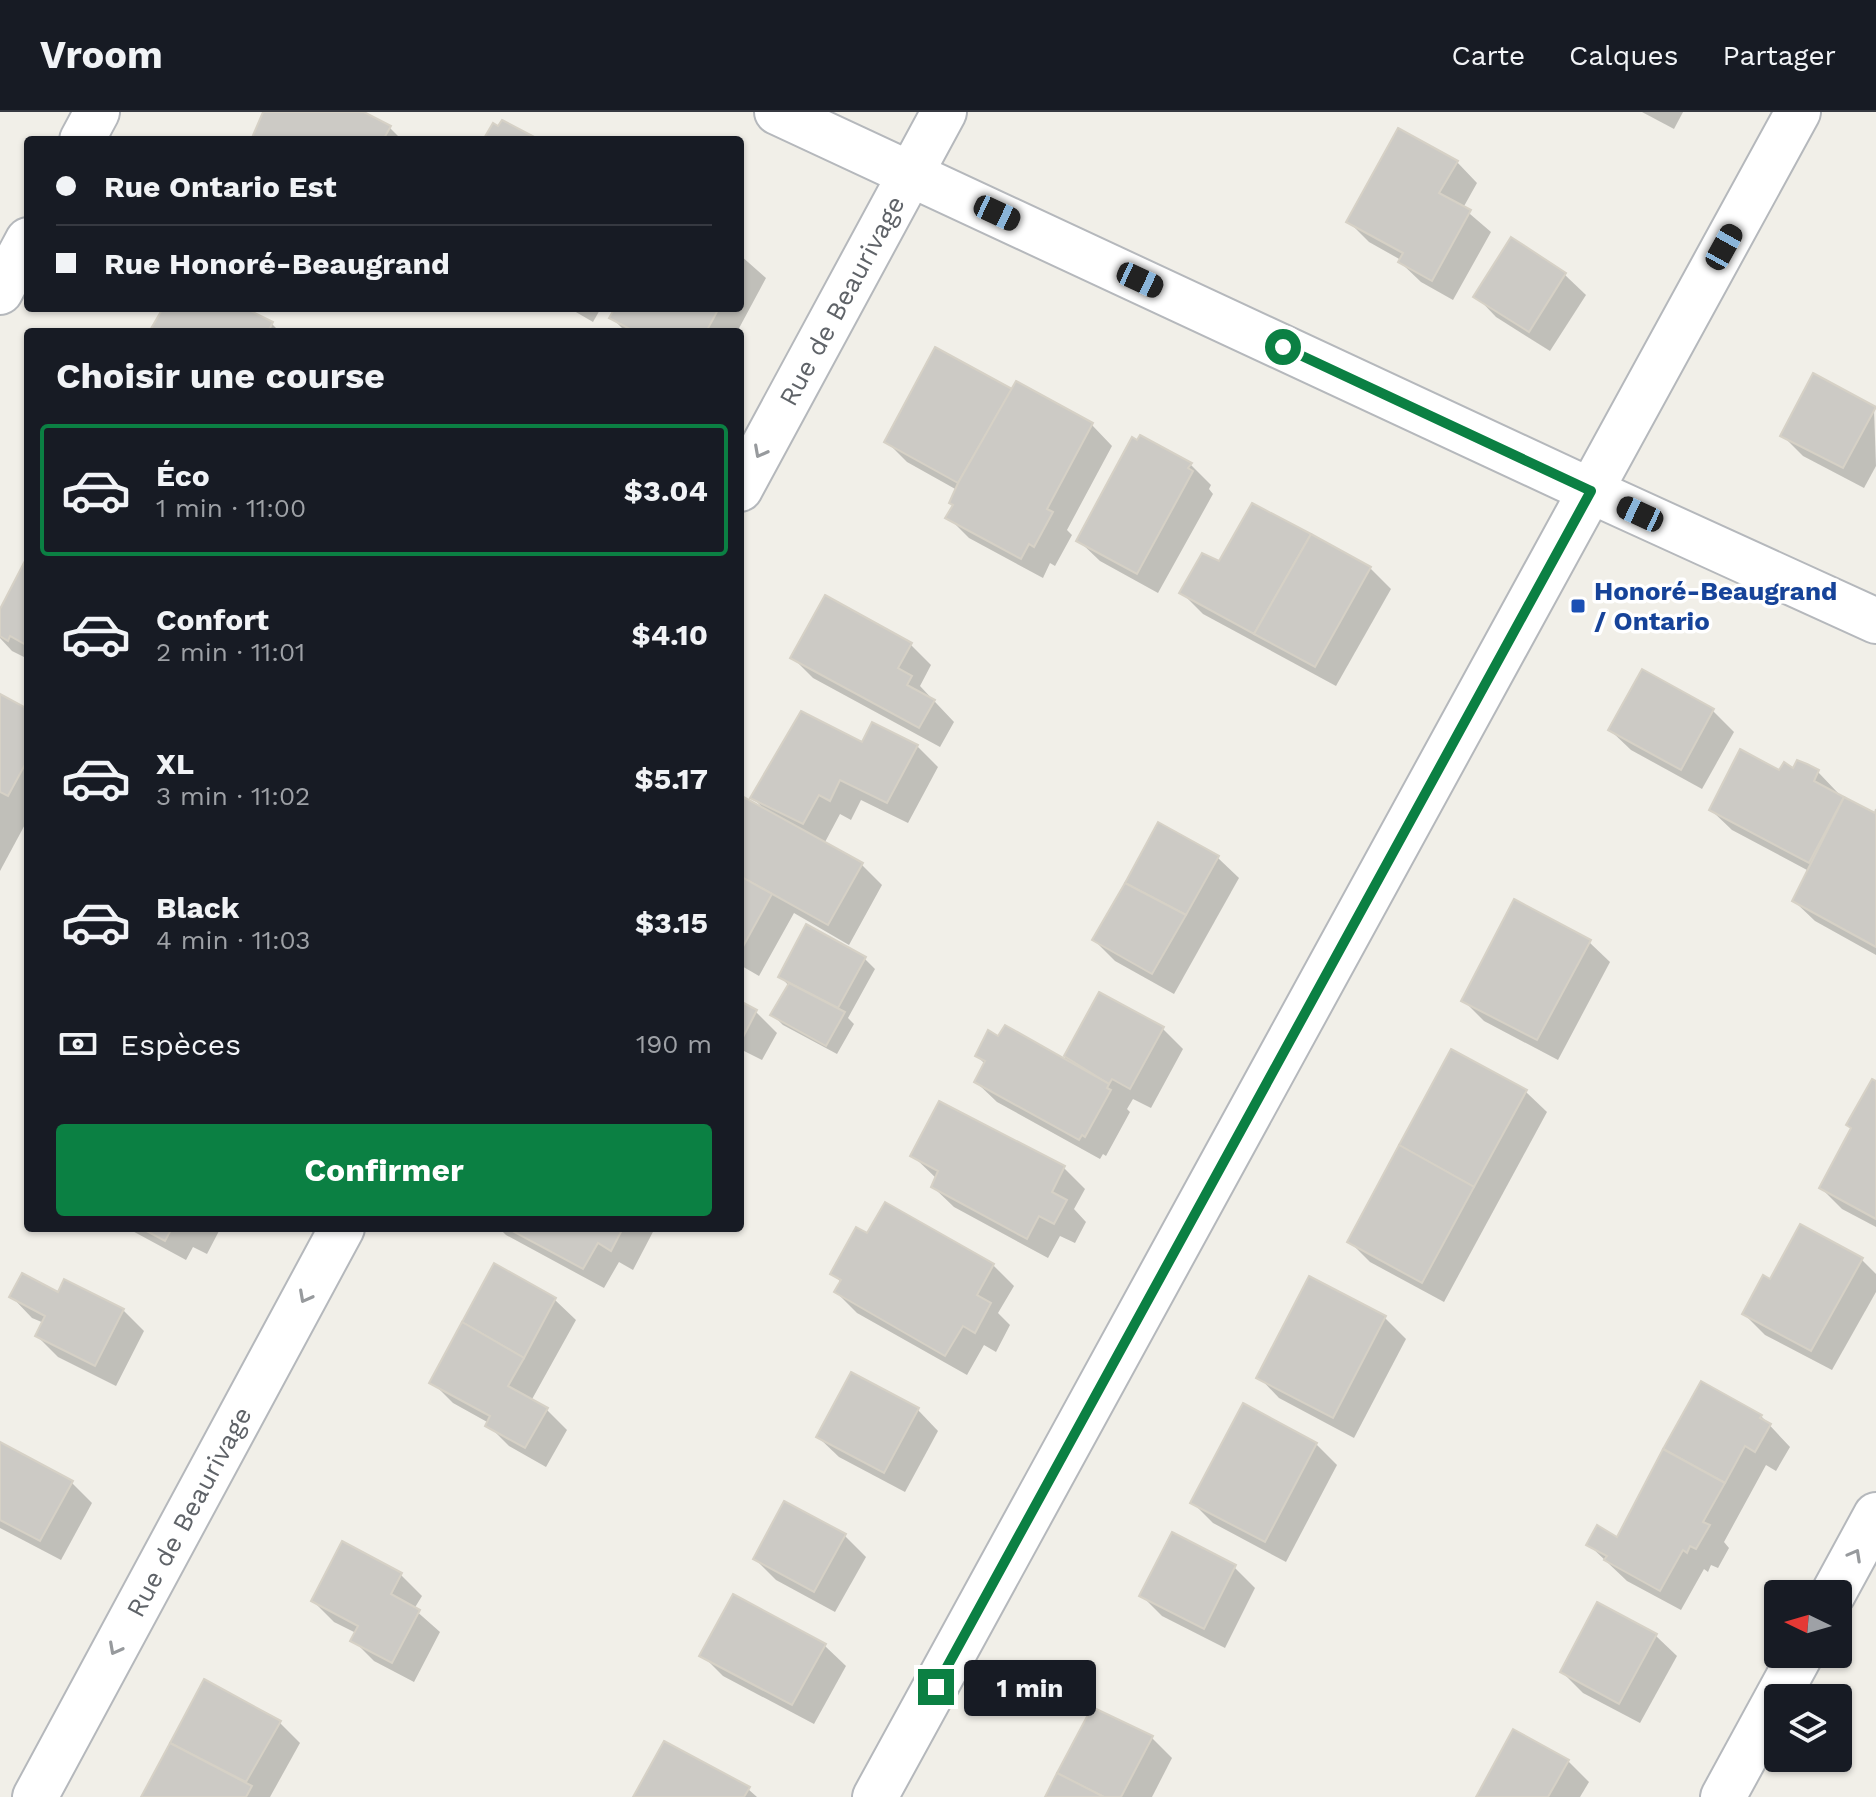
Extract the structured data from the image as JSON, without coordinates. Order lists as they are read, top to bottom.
{
  "streets": {
    "street": ["Rue de Beaurivage"]
  },
  "one_way": ["Rue de Beaurivage"],
  "places": {
    "transit": ["Honoré-Beaugrand / Ontario"]
  },
  "north": "left",
  "page": {
    "header": "Vroom",
    "nav": ["Carte", "Calques", "Partager"],
    "banner": ["Rue Ontario Est", "Rue Honoré-Beaugrand"],
    "heading": "Choisir une course",
    "list": [
      {
        "name": "Éco",
        "note": "1 min · 11:00",
        "value": "$3.04"
      },
      {
        "name": "Confort",
        "note": "2 min · 11:01",
        "value": "$4.10"
      },
      {
        "name": "XL",
        "note": "3 min · 11:02",
        "value": "$5.17"
      },
      {
        "name": "Black",
        "note": "4 min · 11:03",
        "value": "$3.15"
      }
    ],
    "pay": ["Espèces", "190 m"],
    "buttons": "Confirmer",
    "bubble": "1 min"
  }
}
